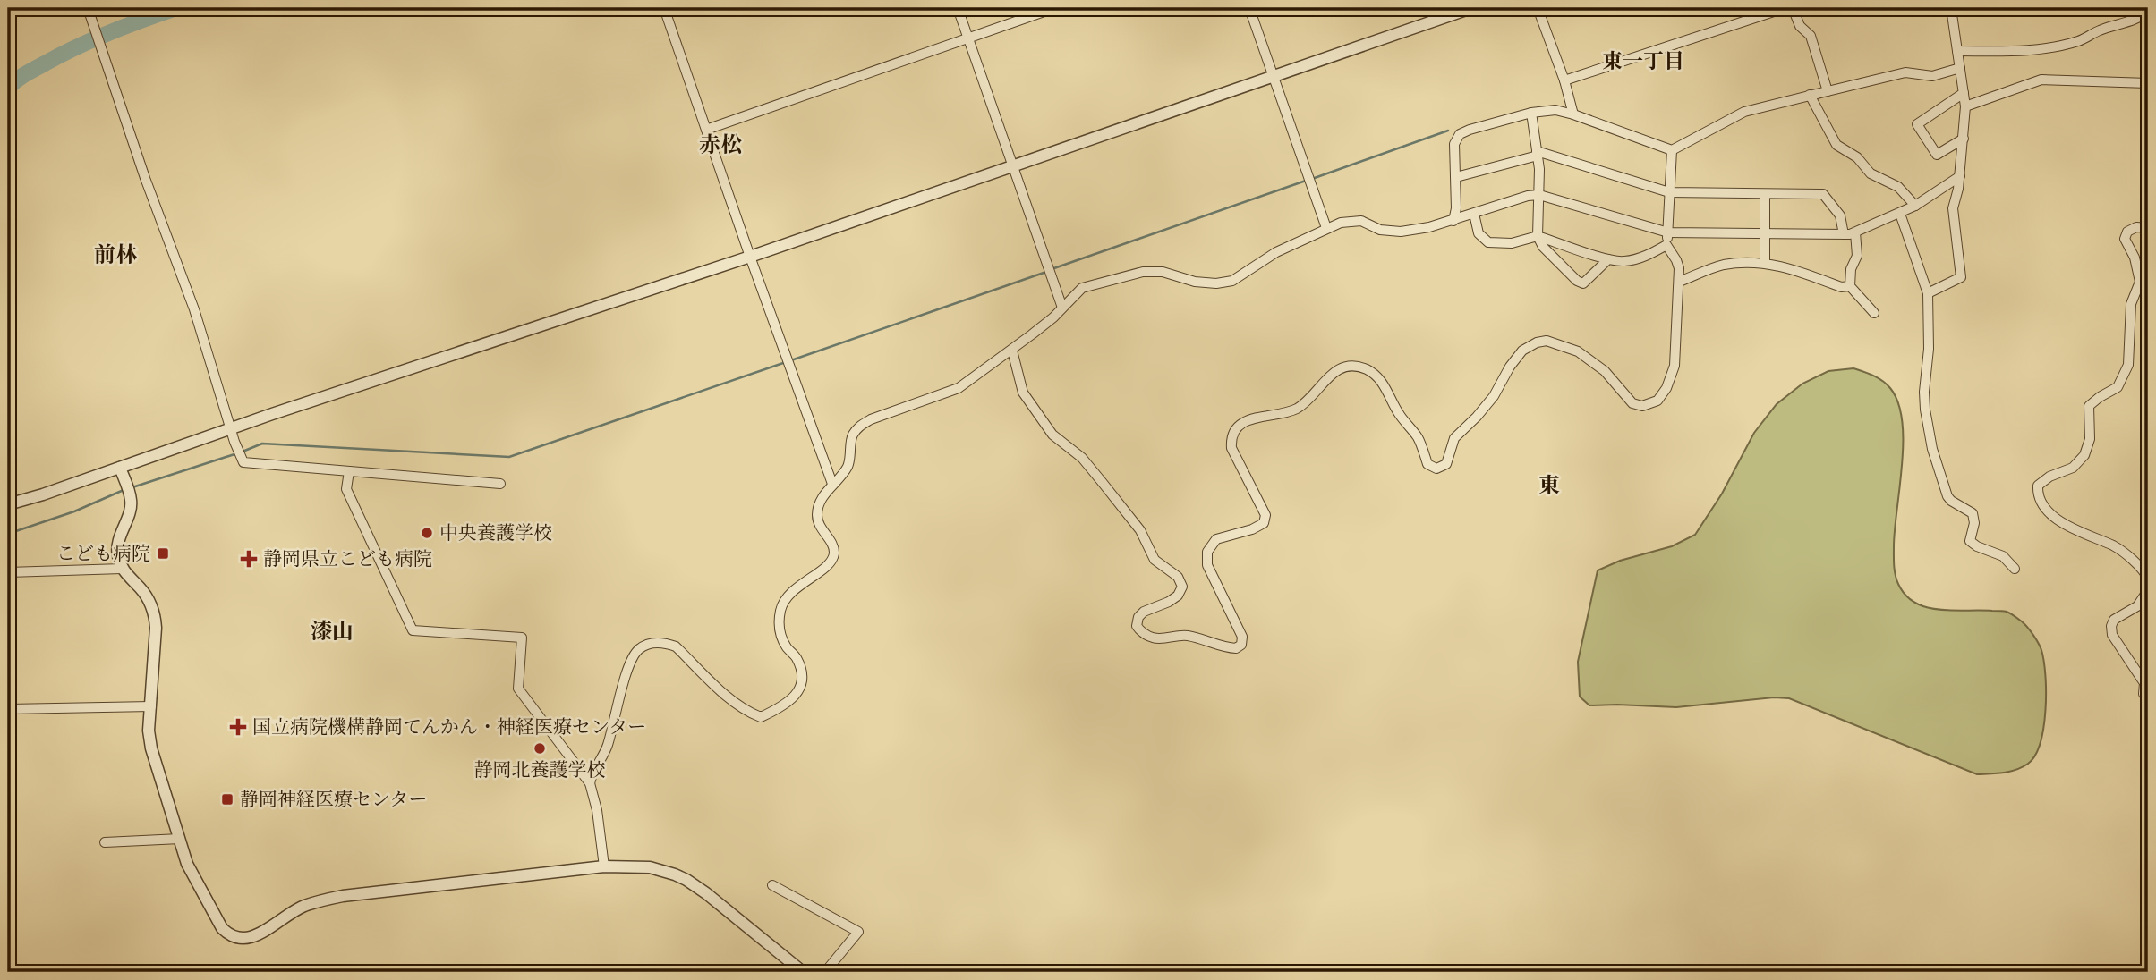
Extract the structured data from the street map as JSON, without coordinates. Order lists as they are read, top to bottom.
{
  "districts": [
    "東一丁目",
    "赤松",
    "前林",
    "東",
    "漆山"
  ],
  "places": {
    "other": ["中央養護学校", "静岡北養護学校"],
    "transit": ["こども病院", "静岡神経医療センター"],
    "health": ["静岡県立こども病院", "国立病院機構静岡てんかん・神経医療センター"]
  }
}
